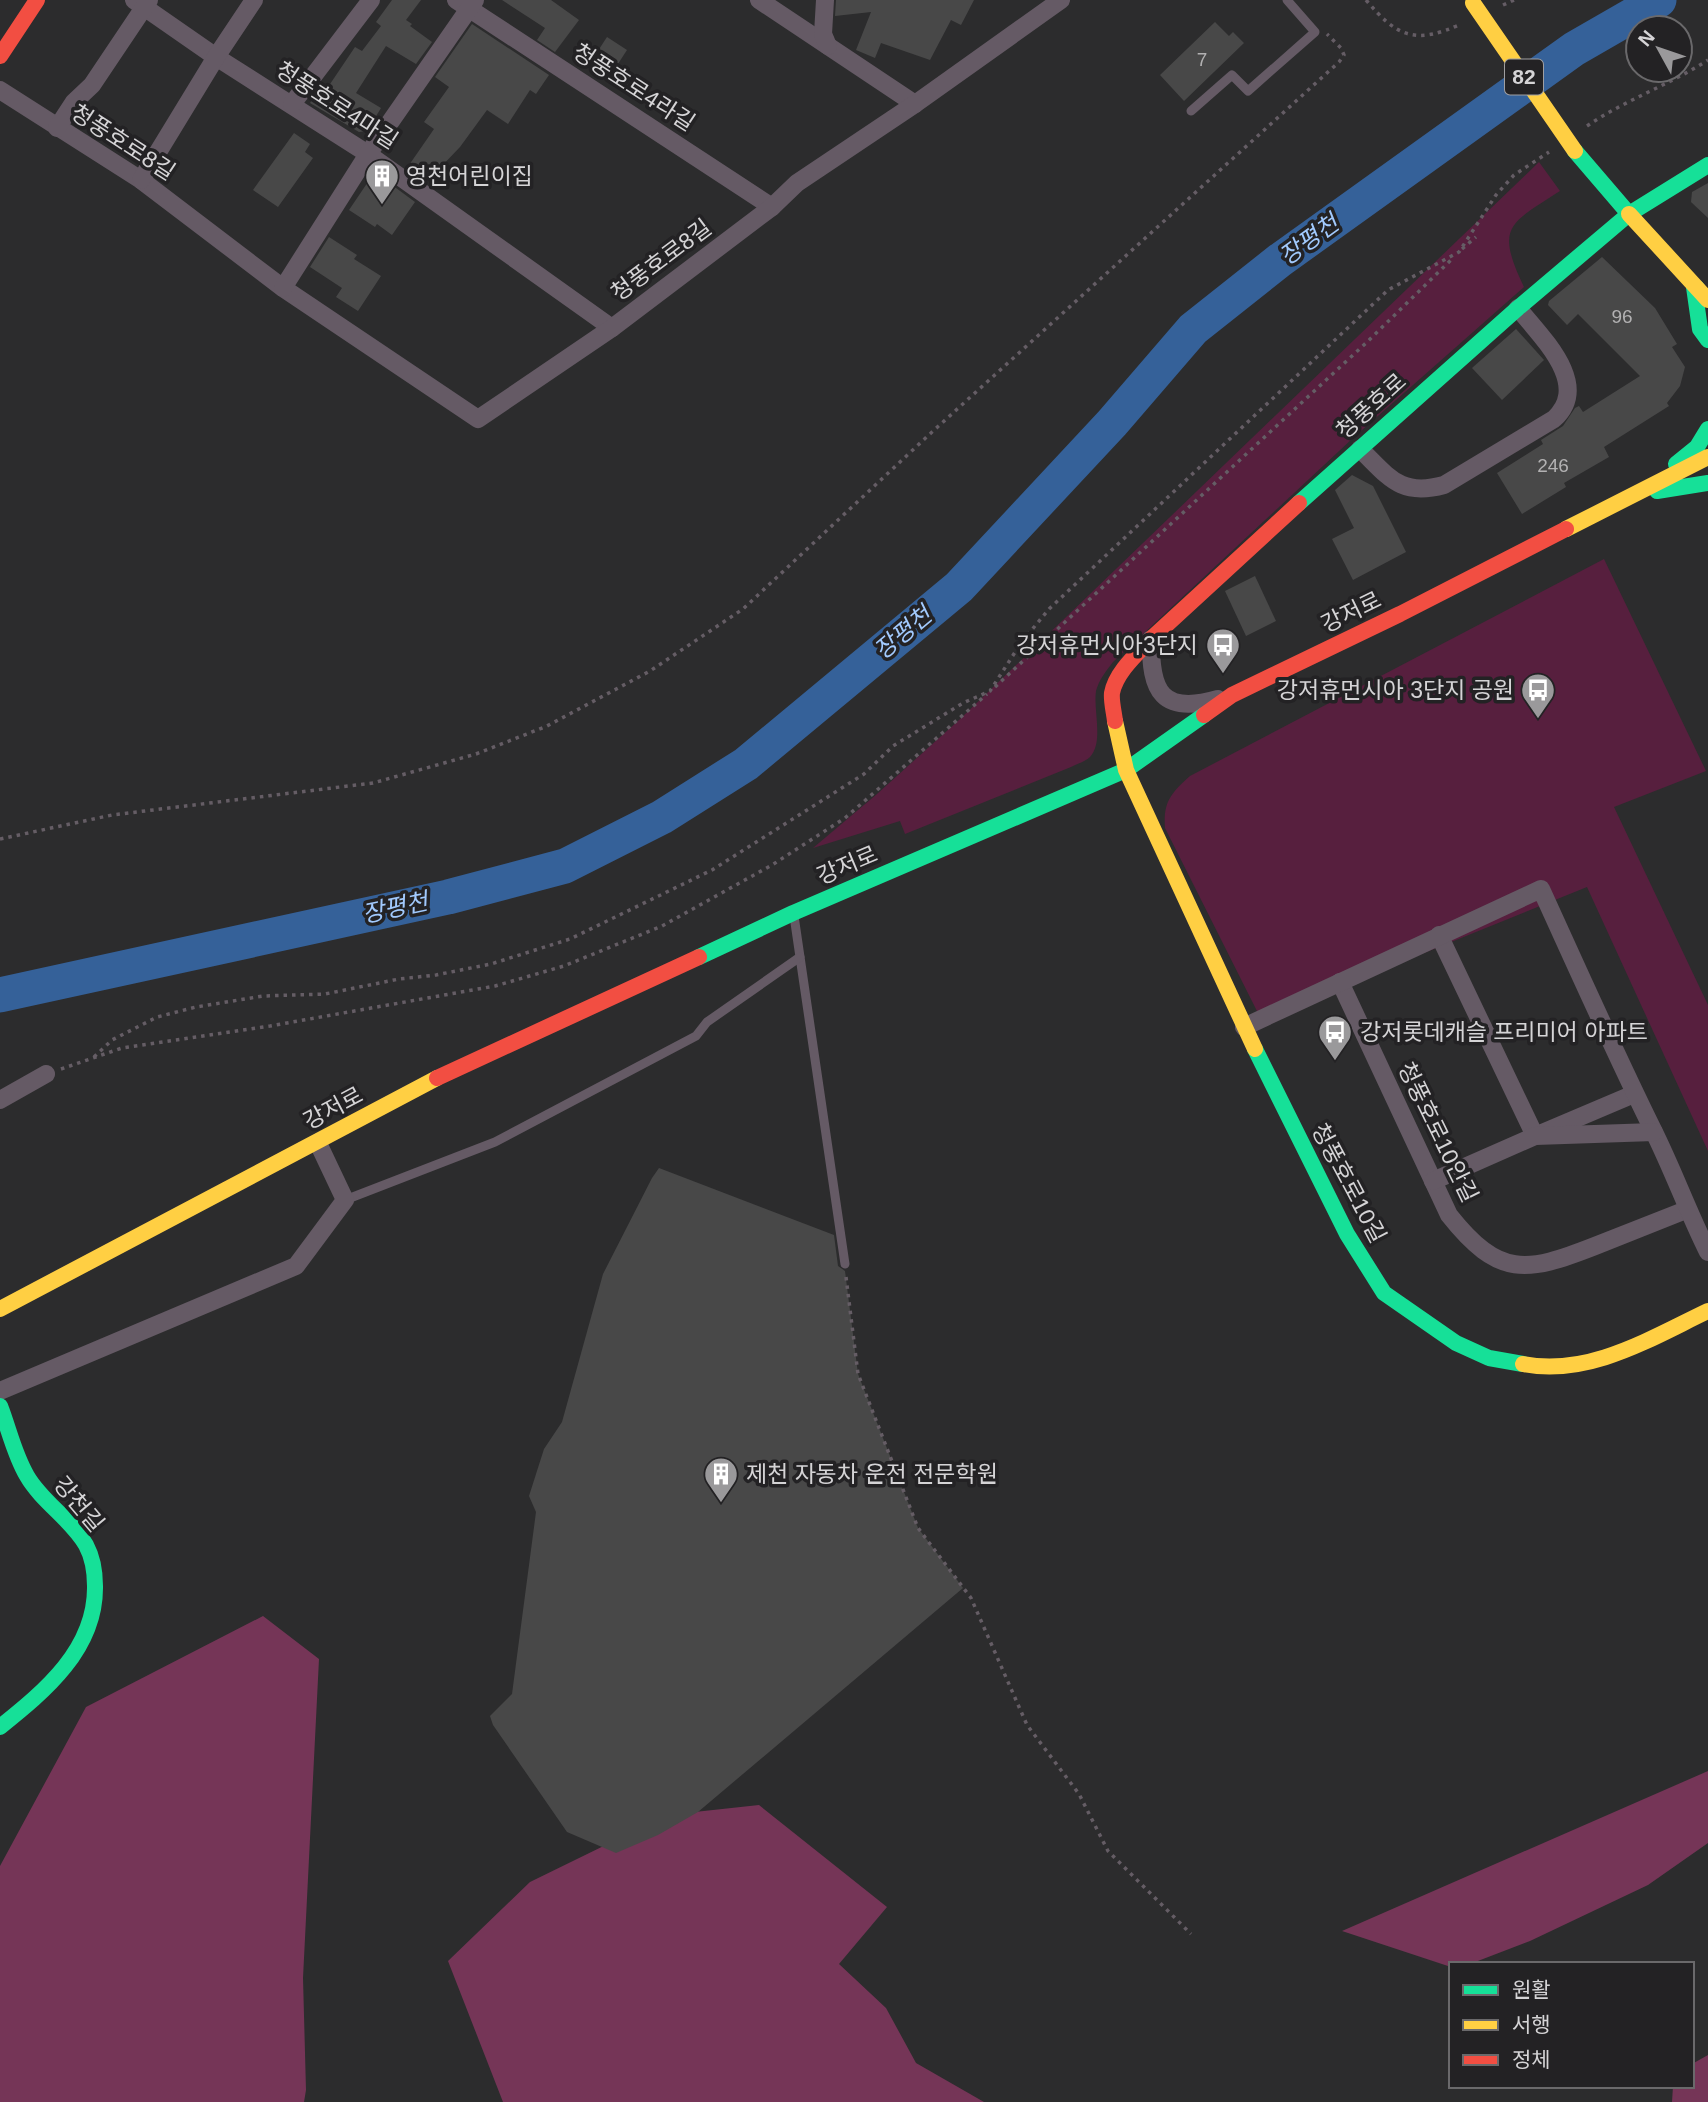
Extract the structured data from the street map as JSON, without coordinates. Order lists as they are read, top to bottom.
{
  "streets": {
    "street": [
      "82",
      "청풍호로4라길",
      "청풍호로4마길",
      "청풍호로8길",
      "청풍호로",
      "강저로",
      "청풍호로10안길",
      "청풍호로10길",
      "강천길"
    ]
  },
  "crossings": [
    ["82", "청풍호로"],
    ["청풍호로4라길", "청풍호로4마길"],
    ["청풍호로4라길", "청풍호로8길"],
    ["청풍호로4마길", "청풍호로8길"],
    ["청풍호로", "강저로"],
    ["청풍호로", "청풍호로10길"],
    ["강저로", "청풍호로10길"]
  ],
  "water": ["장평천"],
  "places": {
    "building": ["영천어린이집", "제천 자동차 운전 전문학원"],
    "bus stop": ["강저휴먼시아3단지", "강저휴먼시아 3단지 공원", "강저롯데캐슬 프리미어 아파트"]
  },
  "house_numbers": ["7", "96", "246"],
  "legend": ["원활", "서행", "정체"],
  "north": "top left"
}
